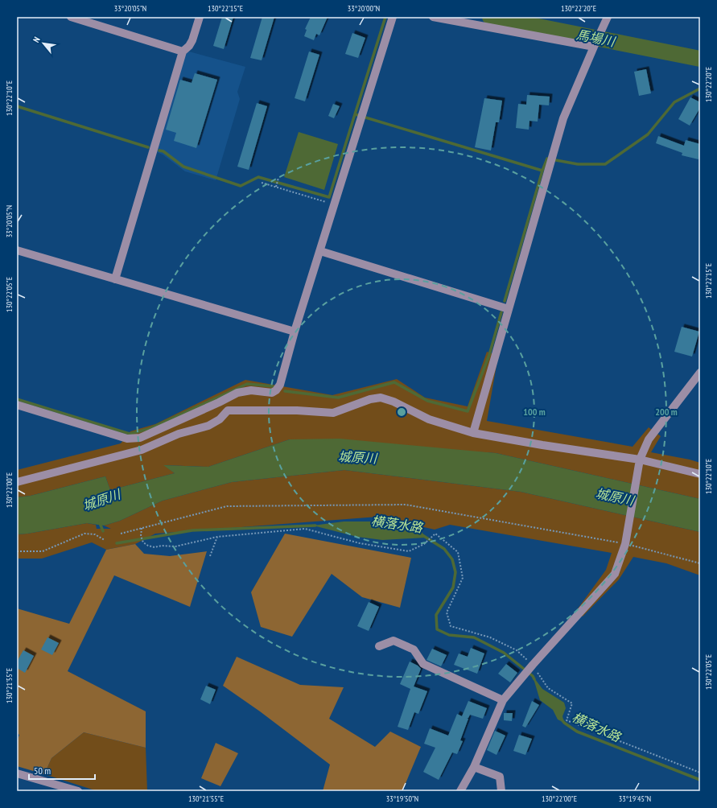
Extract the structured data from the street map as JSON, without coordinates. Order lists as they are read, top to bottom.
{
  "water": ["馬場川", "城原川", "横落水路"],
  "scale_bar": "50 m",
  "north": "top left",
  "coordinates": [
    "33°20'05\"N",
    "130°22'15\"E",
    "33°20'00\"N",
    "130°22'20\"E",
    "130°22'10\"E",
    "130°22'05\"E",
    "130°22'00\"E",
    "130°21'55\"E",
    "33°19'50\"N",
    "33°19'45\"N"
  ],
  "rings": ["100 m", "200 m"]
}
